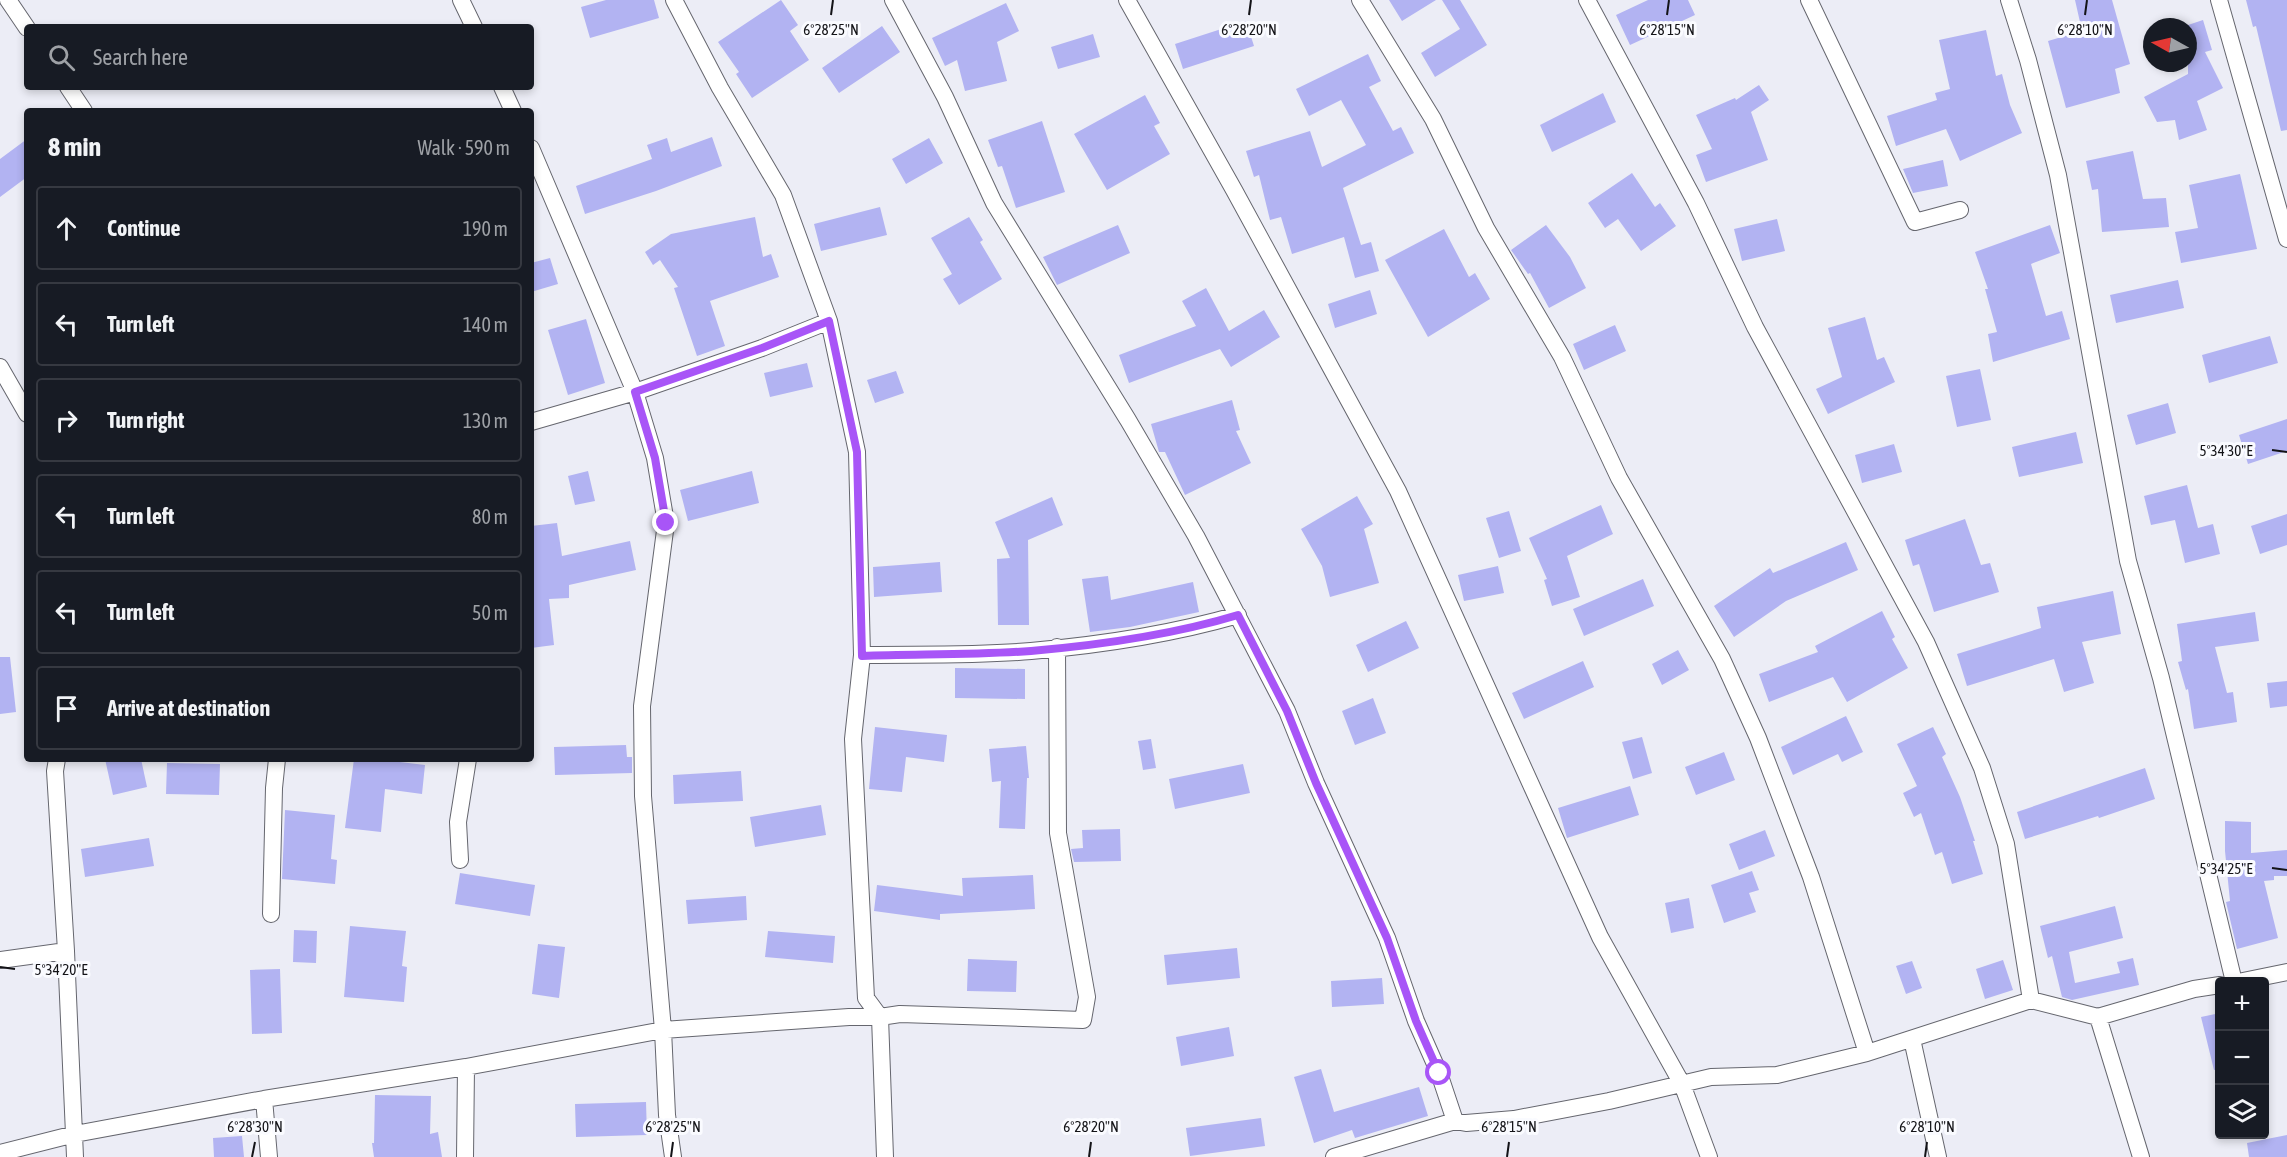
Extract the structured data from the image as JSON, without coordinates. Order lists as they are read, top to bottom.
{
  "north": "left",
  "page": {
    "search": "Search here",
    "heading": ["8 min", "Walk · 590 m"],
    "list": [
      ["Continue", "190 m"],
      ["Turn left", "140 m"],
      ["Turn right", "130 m"],
      ["Turn left", "80 m"],
      ["Turn left", "50 m"],
      "Arrive at destination"
    ],
    "map_buttons": ["+", "−"]
  },
  "coordinates": [
    "6°28'25\"N",
    "6°28'20\"N",
    "6°28'15\"N",
    "6°28'10\"N",
    "5°34'30\"E",
    "5°34'25\"E",
    "5°34'20\"E",
    "6°28'30\"N"
  ]
}
